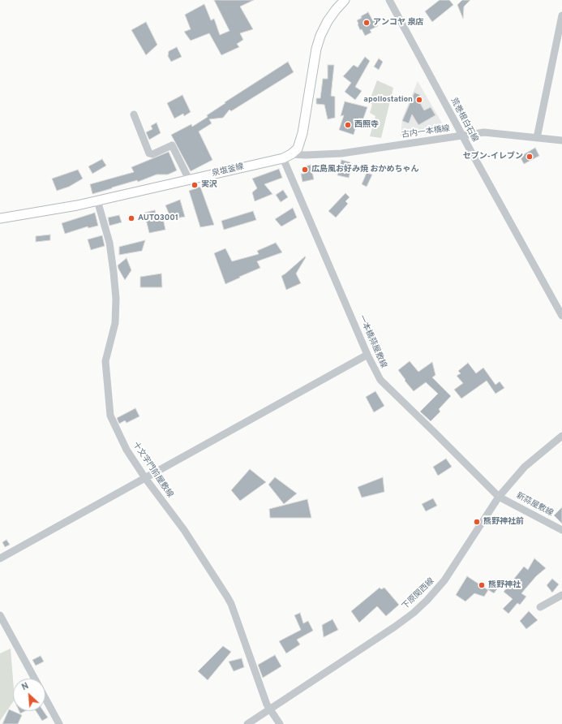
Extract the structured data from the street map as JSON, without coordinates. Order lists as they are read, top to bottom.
{
  "streets": {
    "main road": ["泉塩釜線"],
    "street": [
      "荒巻根白石線",
      "古内一本橋線",
      "一本橋蒜屋敷線",
      "十文字門前屋敷線",
      "新蒜屋敷線",
      "下原関西線"
    ]
  },
  "crossings": [
    ["荒巻根白石線", "古内一本橋線"],
    ["古内一本橋線", "泉塩釜線"],
    ["古内一本橋線", "一本橋蒜屋敷線"],
    ["泉塩釜線", "一本橋蒜屋敷線"],
    ["泉塩釜線", "十文字門前屋敷線"],
    ["一本橋蒜屋敷線", "新蒜屋敷線"],
    ["一本橋蒜屋敷線", "下原関西線"],
    ["十文字門前屋敷線", "下原関西線"],
    ["新蒜屋敷線", "下原関西線"]
  ],
  "places": [
    "アンコヤ 泉店",
    "apollostation",
    "西照寺",
    "セブン-イレブン",
    "広島風お好み焼 おかめちゃん",
    "実沢",
    "AUTO3001",
    "熊野神社前",
    "熊野神社"
  ],
  "north": "top left"
}
